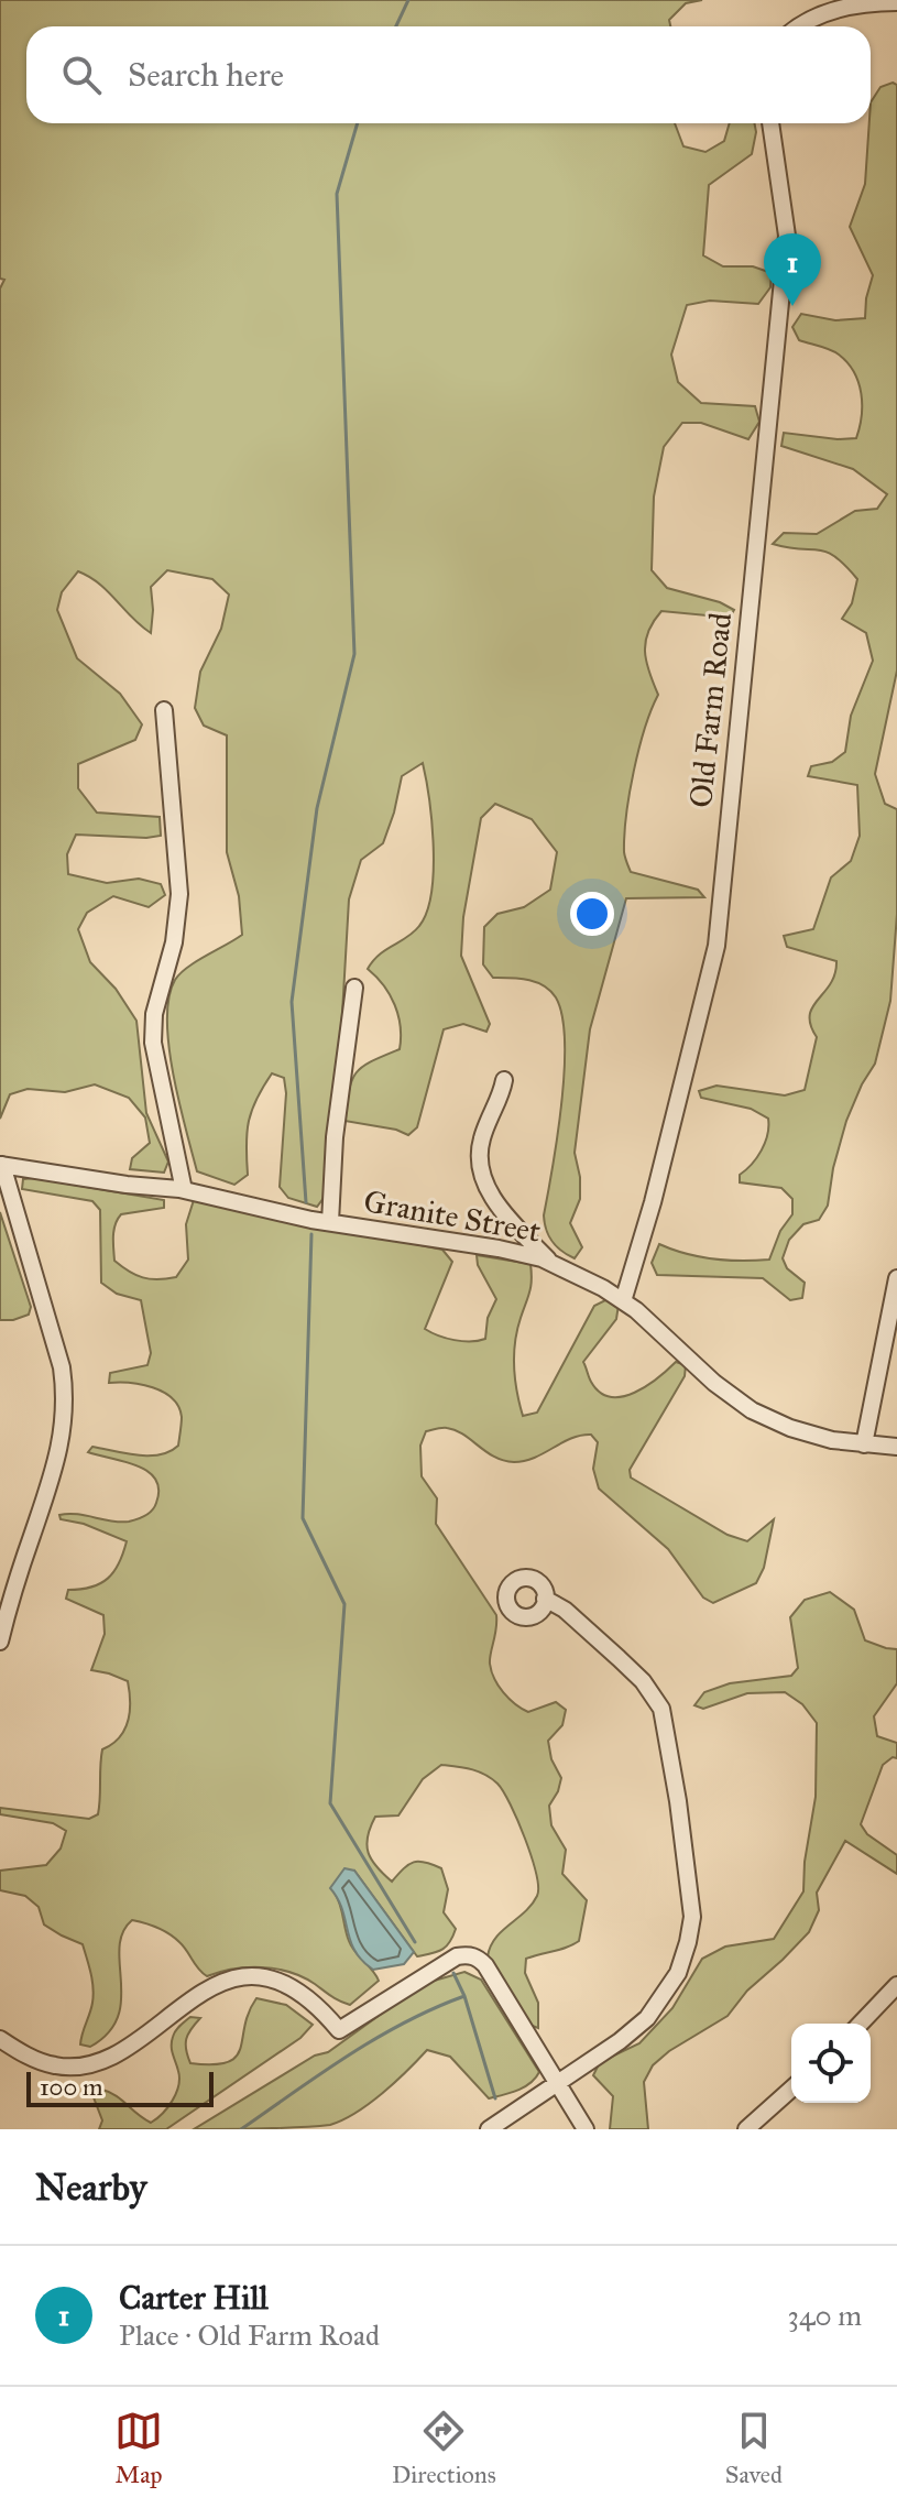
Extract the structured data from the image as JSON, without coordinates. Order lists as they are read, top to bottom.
{
  "streets": {
    "street": ["Old Farm Road", "Granite Street"]
  },
  "crossings": [
    ["Old Farm Road", "Granite Street"]
  ],
  "scale_bar": "100 m",
  "page": {
    "search": "Search here",
    "pins": "1",
    "scale": "100 m",
    "heading": "Nearby",
    "list": [
      {
        "mark": "1",
        "name": "Carter Hill",
        "note": "Place · Old Farm Road",
        "value": "340 m"
      }
    ],
    "nav": ["Map", "Directions", "Saved"]
  }
}
